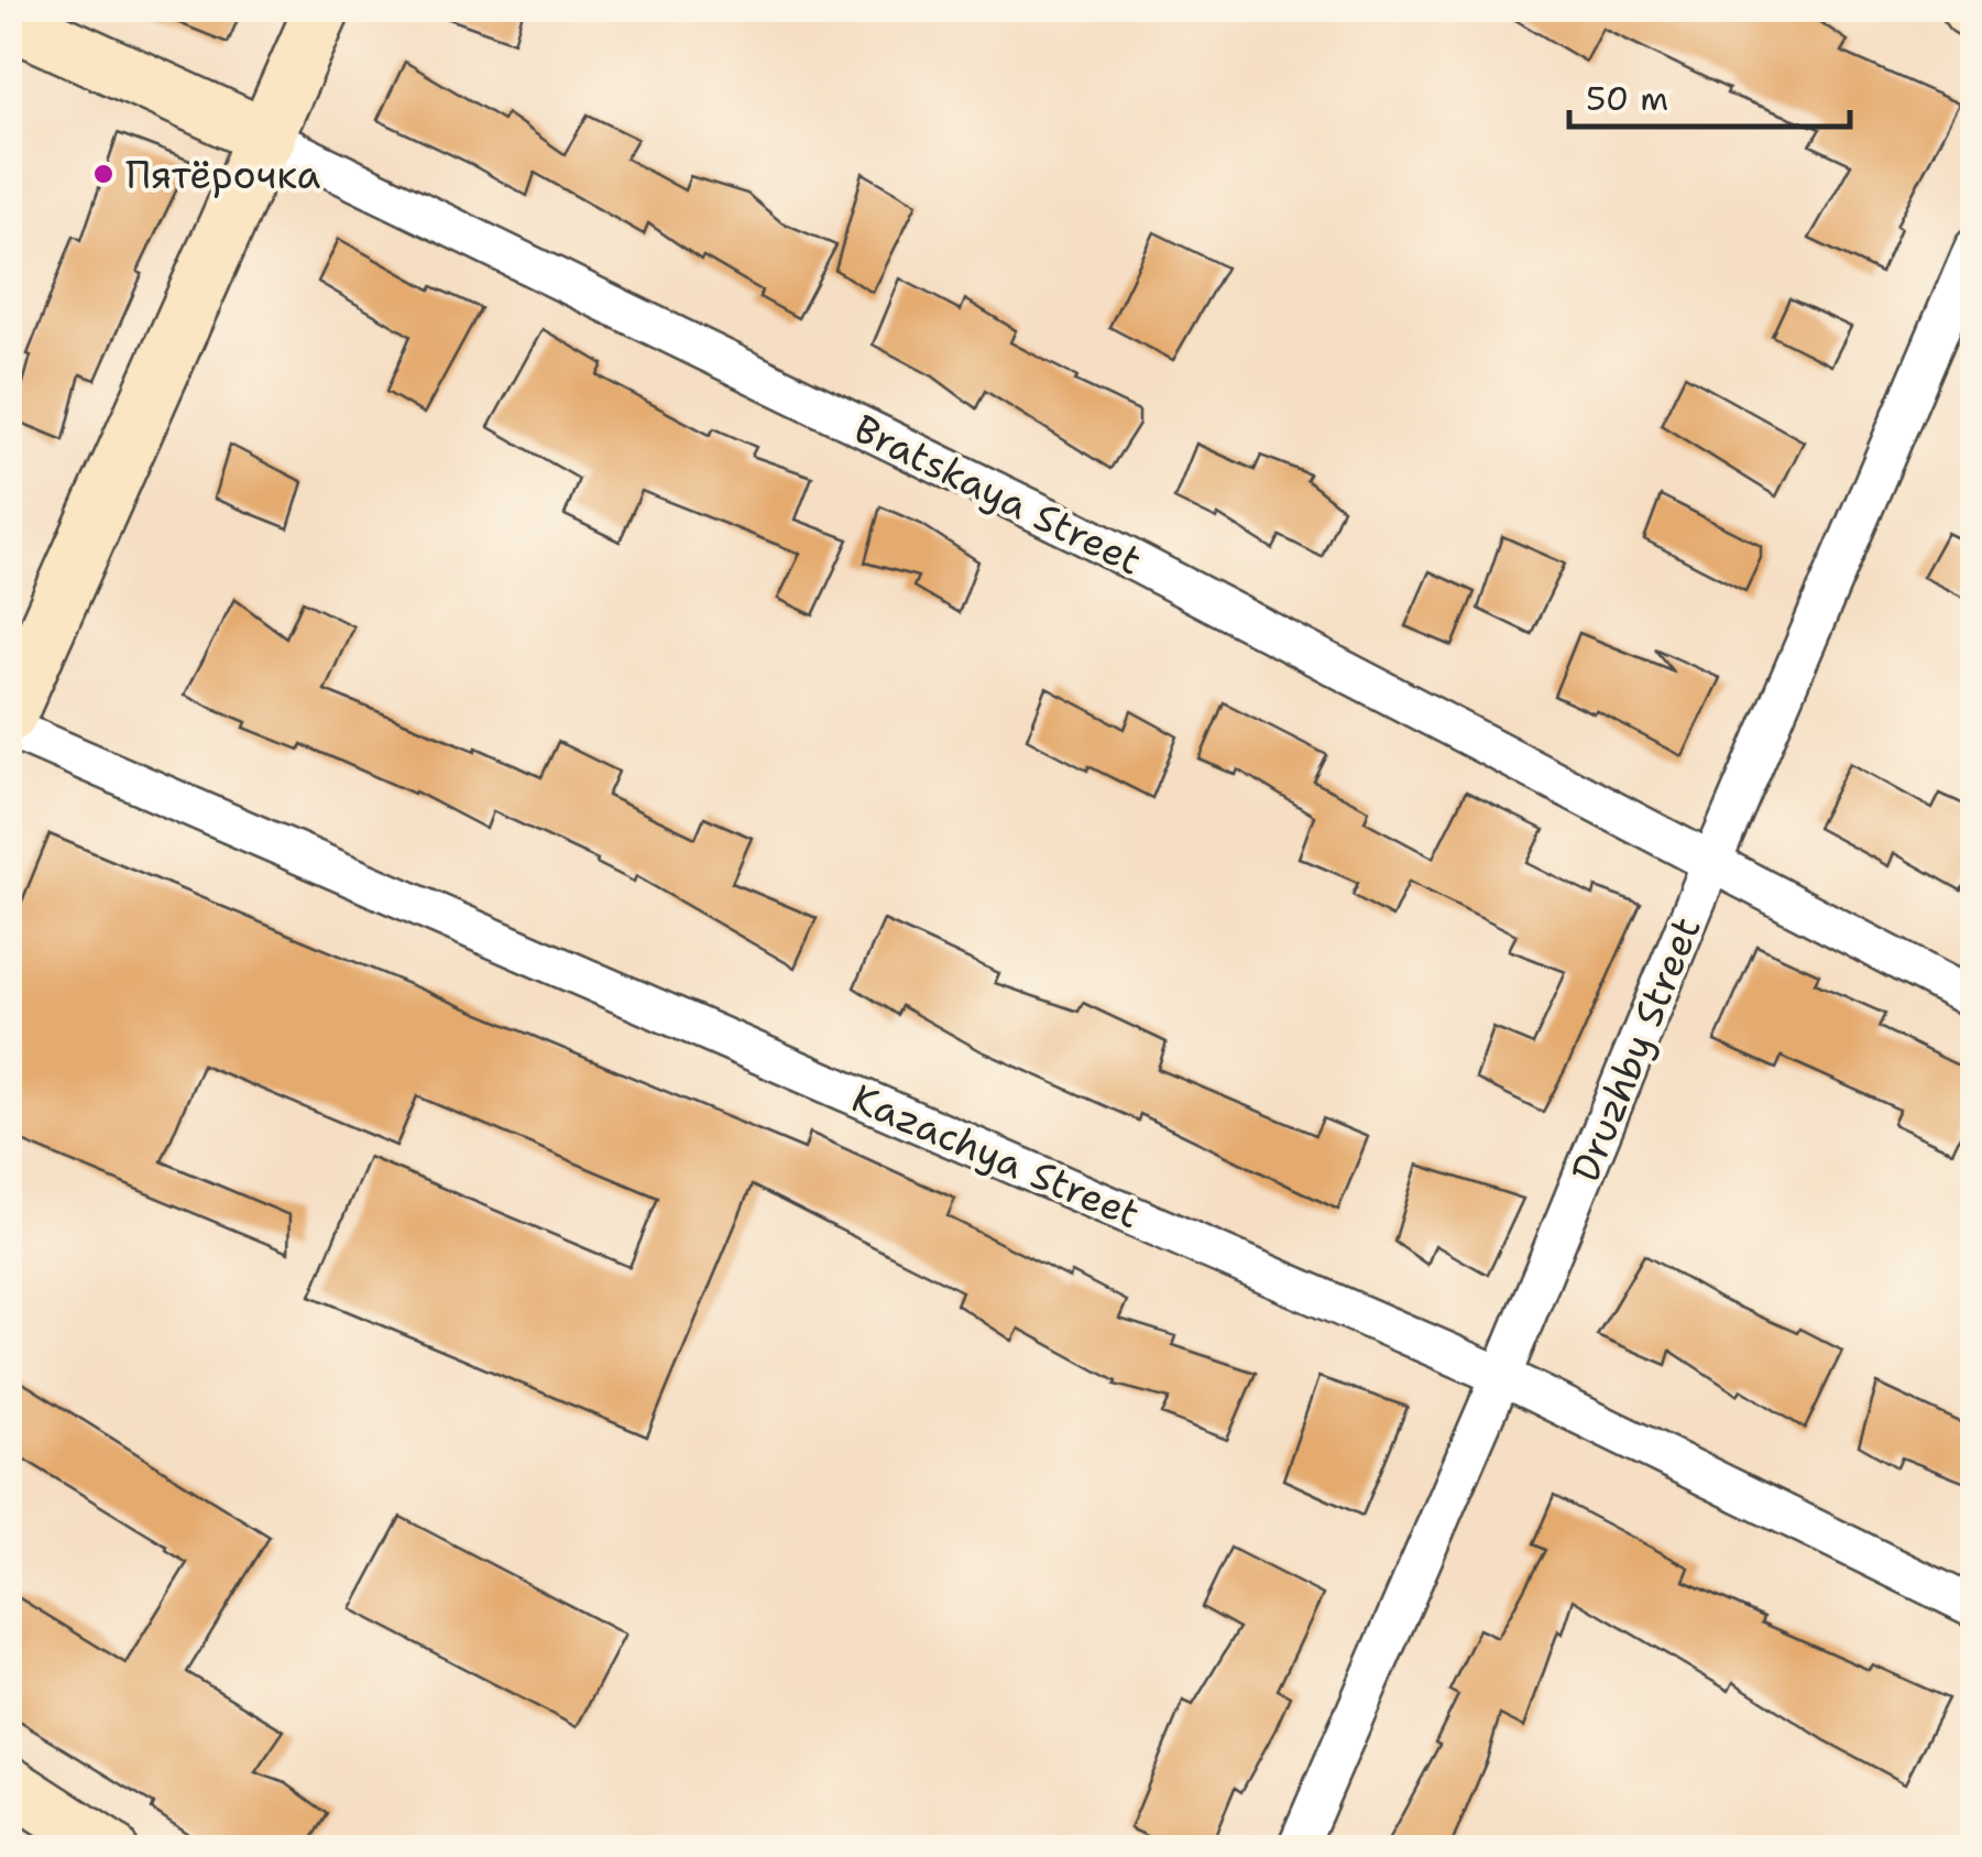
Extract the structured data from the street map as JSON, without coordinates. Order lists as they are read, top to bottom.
{
  "streets": {
    "main road": ["Bratskaya Street"],
    "street": ["Druzhby Street", "Kazachya Street"]
  },
  "crossings": [
    ["Bratskaya Street", "Druzhby Street"],
    ["Druzhby Street", "Kazachya Street"]
  ],
  "places": ["Пятёрочка"],
  "scale_bar": "50 m"
}
